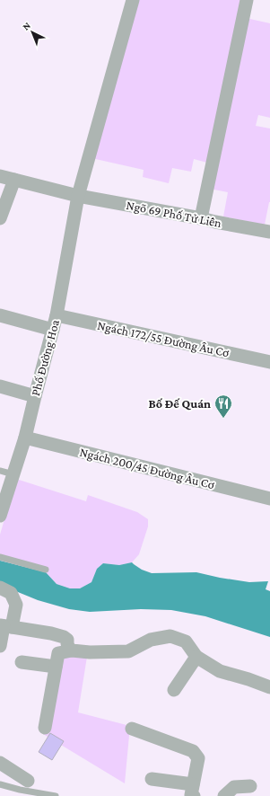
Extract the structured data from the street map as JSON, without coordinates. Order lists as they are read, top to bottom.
{
  "streets": {
    "street": [
      "Ngõ 69 Phố Tử Liên",
      "Ngách 172/55 Đường Âu Cơ",
      "Phố Đường Hoa",
      "Ngách 200/45 Đường Âu Cơ"
    ]
  },
  "crossings": [
    ["Ngõ 69 Phố Tử Liên", "Phố Đường Hoa"],
    ["Ngách 172/55 Đường Âu Cơ", "Phố Đường Hoa"],
    ["Phố Đường Hoa", "Ngách 200/45 Đường Âu Cơ"]
  ],
  "places": {
    "restaurant": ["Bố Đế Quán"]
  },
  "north": "top left"
}
